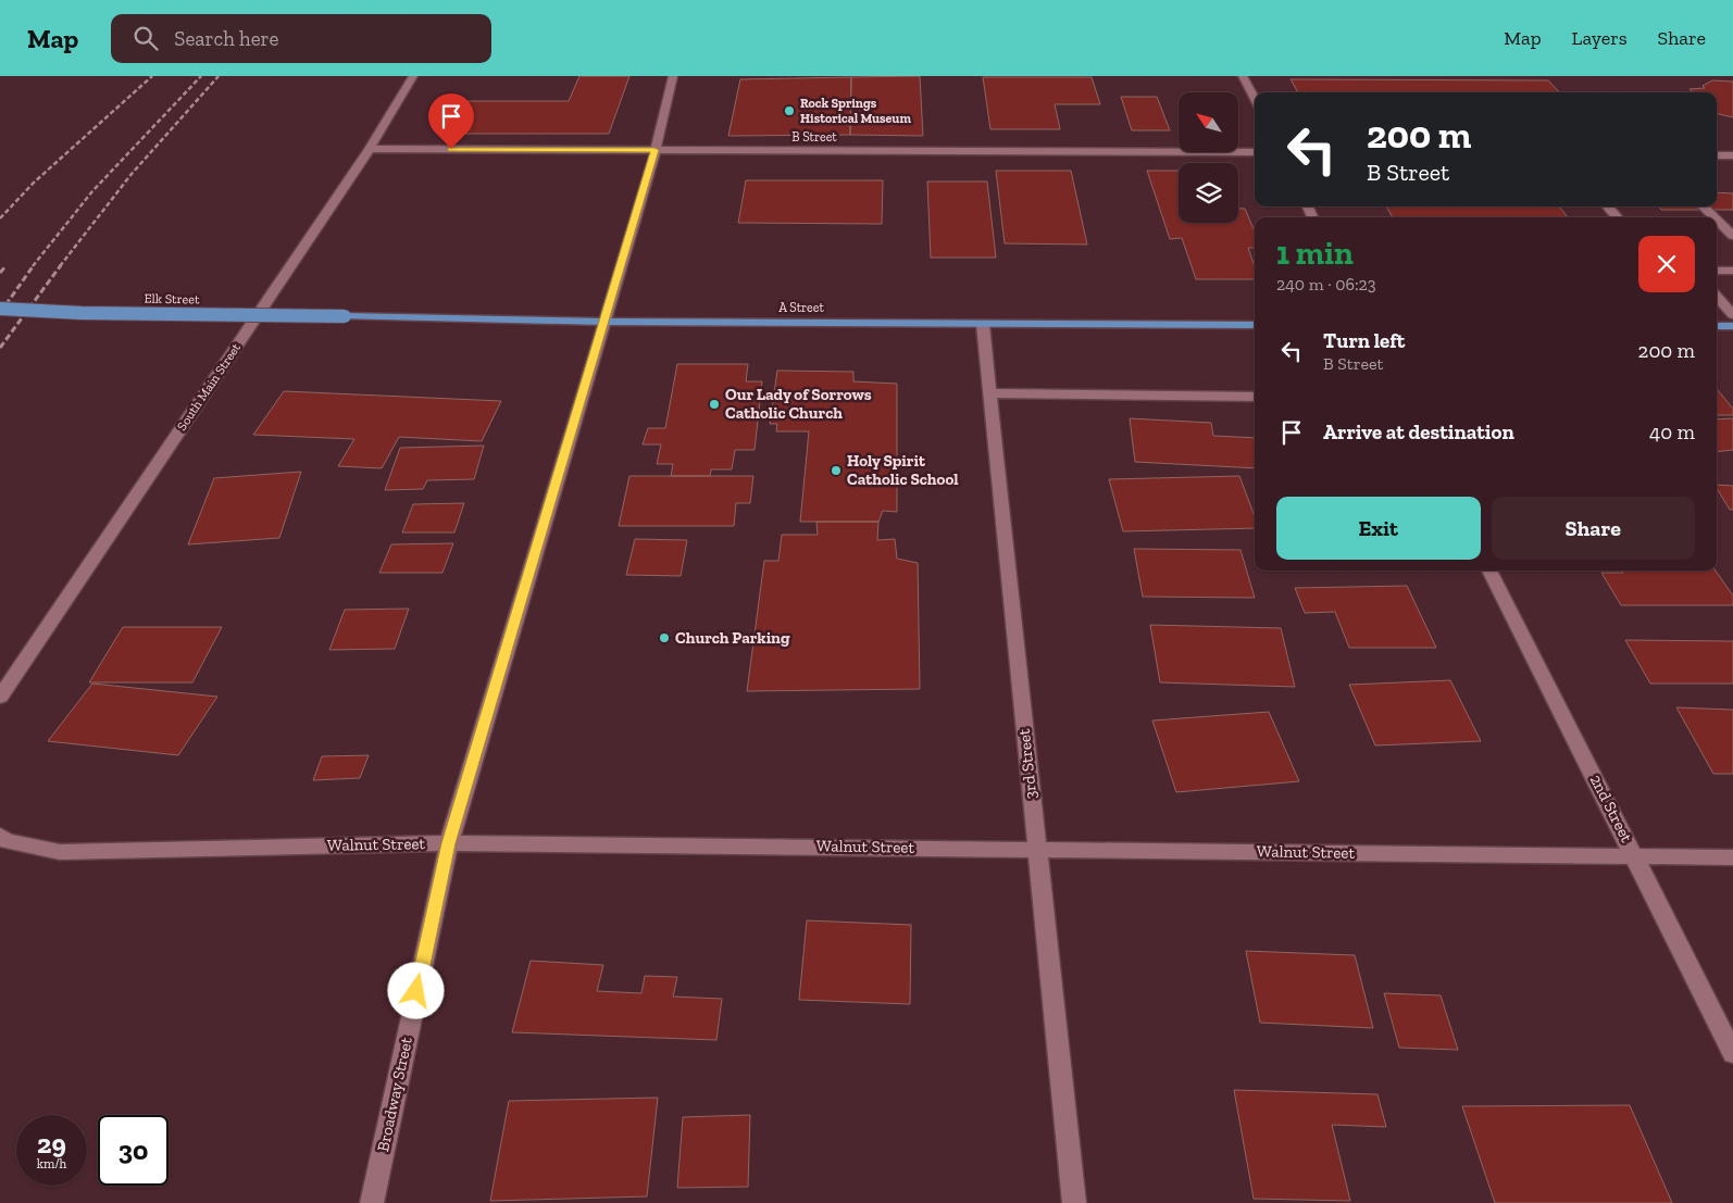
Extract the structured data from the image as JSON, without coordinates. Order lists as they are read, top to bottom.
{
  "streets": {
    "main road": ["Elk Street", "A Street"],
    "street": [
      "B Street",
      "South Main Street",
      "3rd Street",
      "2nd Street",
      "Walnut Street",
      "Broadway Street"
    ]
  },
  "crossings": [
    ["B Street", "South Main Street"],
    ["B Street", "Broadway Street"],
    ["Elk Street", "A Street"],
    ["A Street", "3rd Street"],
    ["A Street", "Broadway Street"],
    ["3rd Street", "Walnut Street"],
    ["2nd Street", "Walnut Street"],
    ["Walnut Street", "Broadway Street"]
  ],
  "places": [
    "Rock Springs Historical Museum",
    "Our Lady of Sorrows Catholic Church",
    "Holy Spirit Catholic School",
    "Church Parking"
  ],
  "north": "top left",
  "page": {
    "header": "Map",
    "search": "Search here",
    "nav": ["Map", "Layers", "Share"],
    "turn": ["200 m", "B Street"],
    "heading": ["1 min", "240 m · 06:23"],
    "list": [
      {
        "name": "Turn left",
        "note": "B Street",
        "value": "200 m"
      },
      {
        "name": "Arrive at destination",
        "value": "40 m"
      }
    ],
    "buttons": ["Exit", "Share"],
    "speed": "29 km/h",
    "limit": "30"
  }
}
